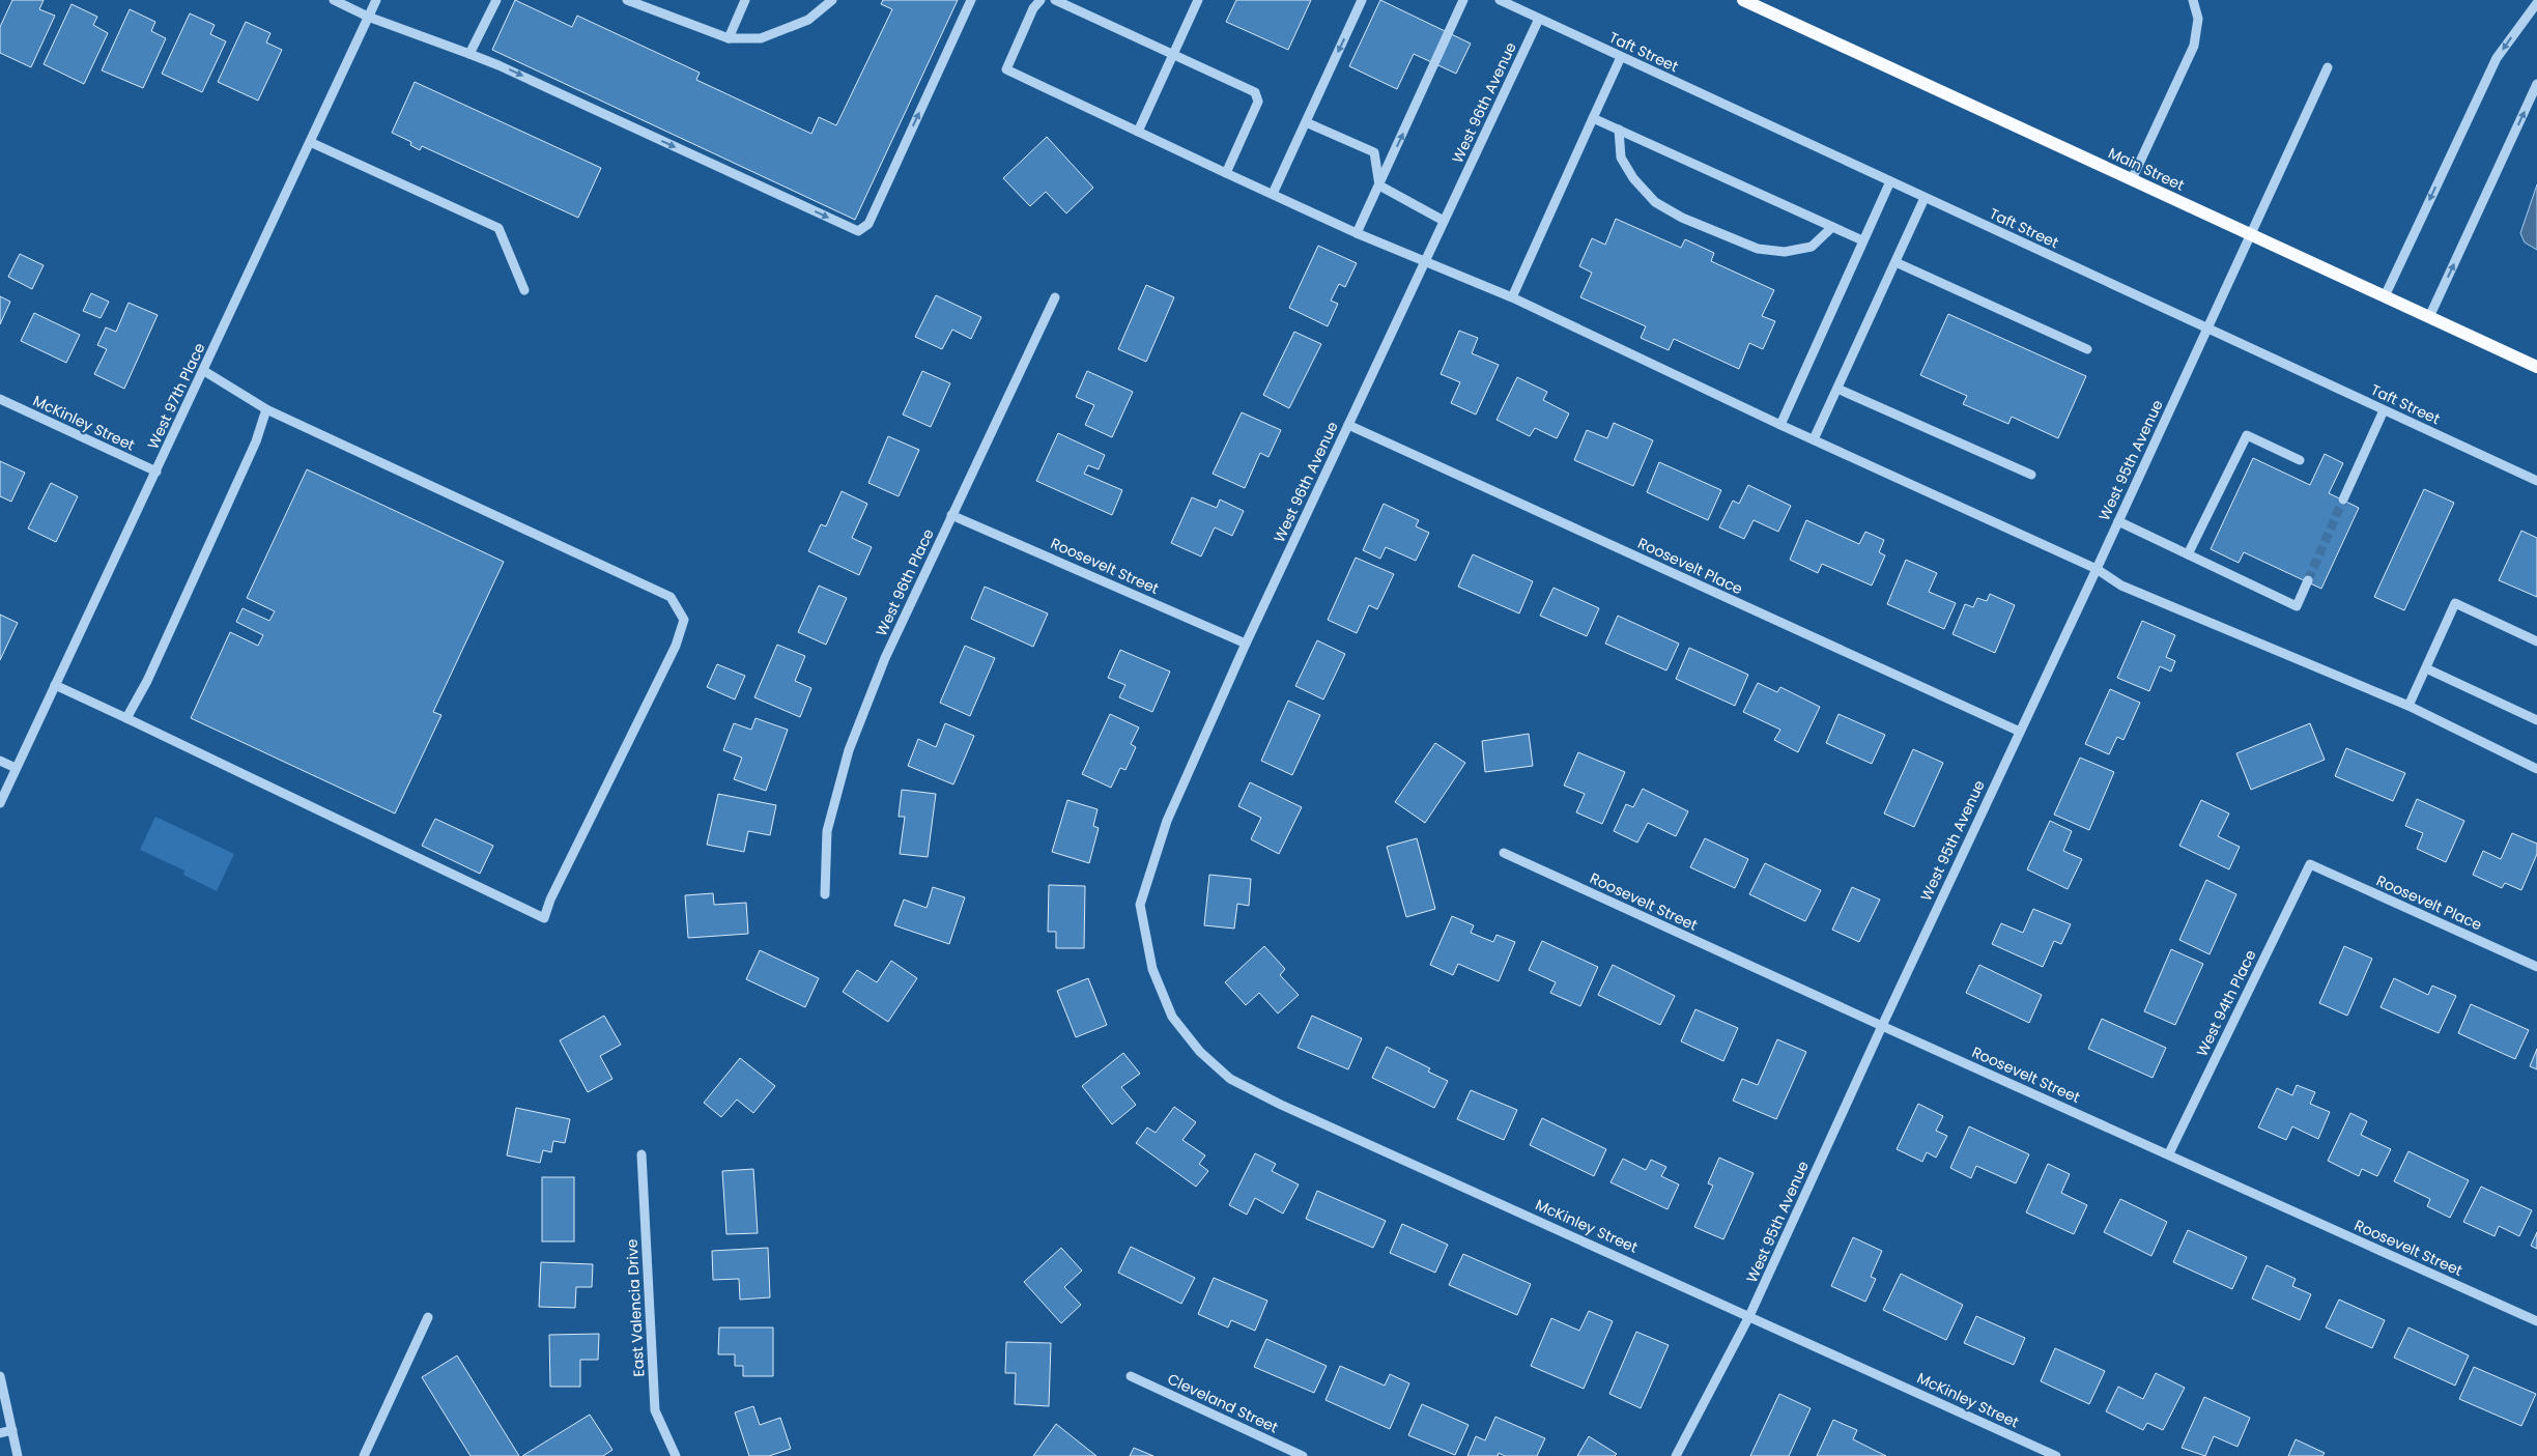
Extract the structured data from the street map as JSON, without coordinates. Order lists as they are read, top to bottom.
{
  "streets": {
    "main road": ["Main Street"],
    "street": [
      "Taft Street",
      "West 96th Avenue",
      "West 97th Place",
      "McKinley Street",
      "West 95th Avenue",
      "Roosevelt Street",
      "Roosevelt Place",
      "West 96th Place",
      "West 94th Place",
      "East Valencia Drive",
      "Cleveland Street"
    ]
  },
  "crossings": [
    ["Taft Street", "West 96th Avenue"],
    ["Taft Street", "West 95th Avenue"],
    ["West 96th Avenue", "McKinley Street"],
    ["West 96th Avenue", "Roosevelt Street"],
    ["West 96th Avenue", "Roosevelt Place"],
    ["Main Street", "West 95th Avenue"],
    ["West 97th Place", "McKinley Street"],
    ["McKinley Street", "West 95th Avenue"],
    ["West 95th Avenue", "Roosevelt Street"],
    ["West 95th Avenue", "Roosevelt Place"],
    ["Roosevelt Street", "West 96th Place"],
    ["Roosevelt Street", "West 94th Place"],
    ["Roosevelt Place", "West 94th Place"]
  ]
}
